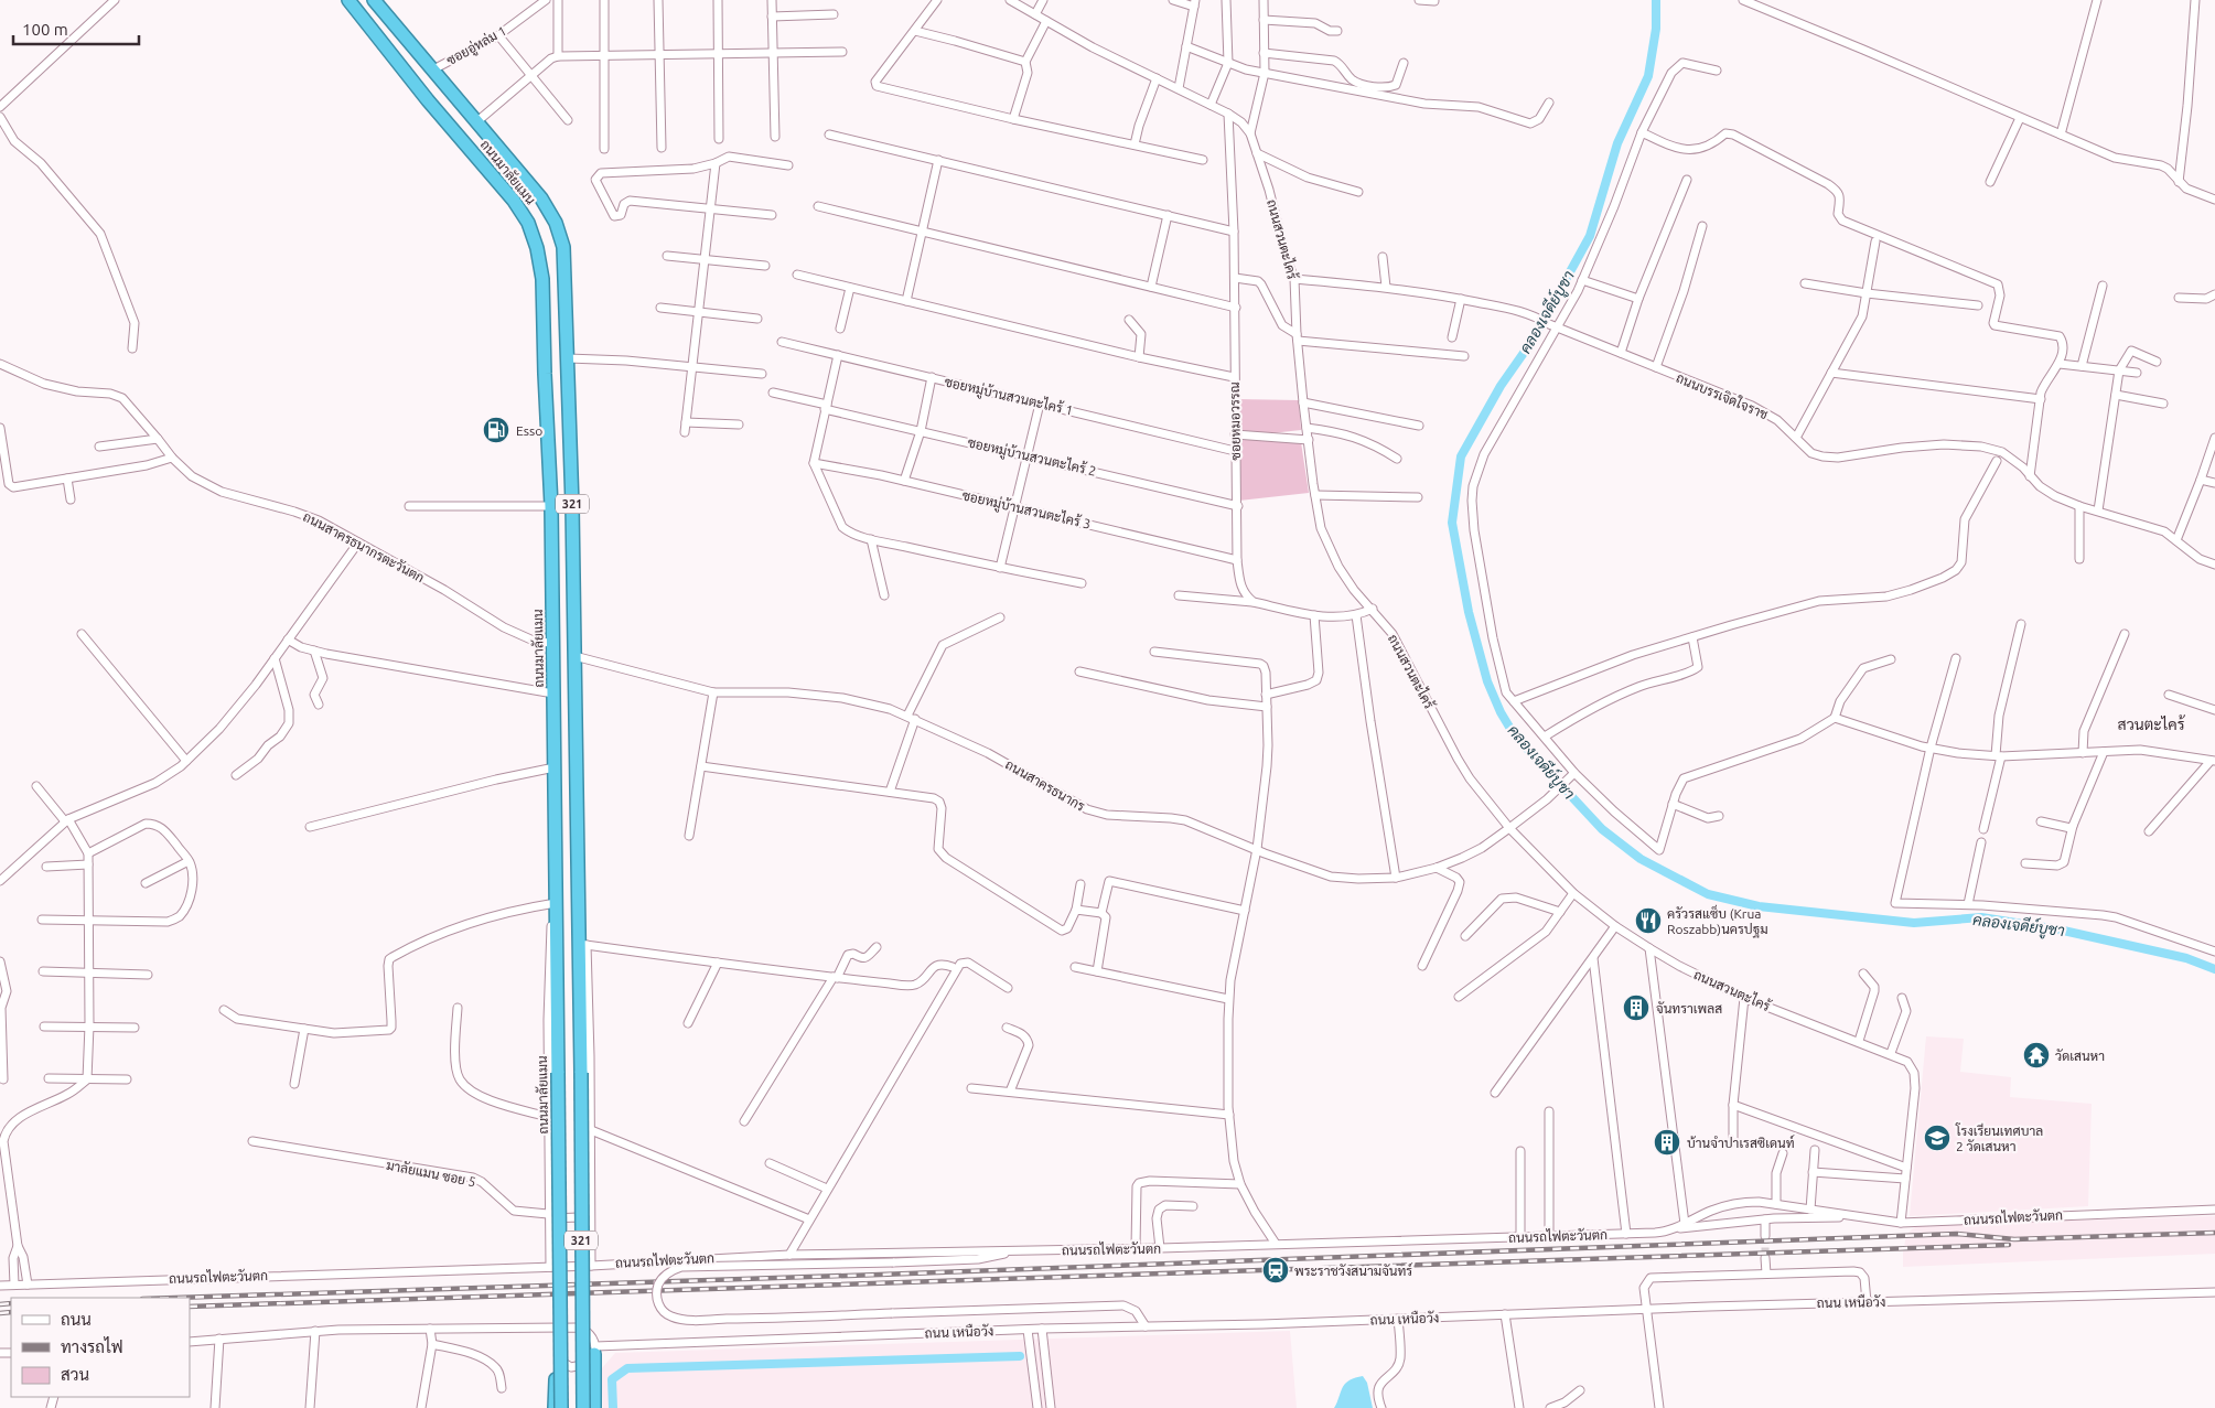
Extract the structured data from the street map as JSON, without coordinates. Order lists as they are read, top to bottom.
{
  "streets": {
    "highway": ["ถนนมาลัยแมน", "321"],
    "street": [
      "ซอยอู่หล่ม 1",
      "ถนนสวนตะไคร้",
      "ซอยหมู่บ้านสวนตะไคร้ 1",
      "ถนนบรรเจิดใจราช",
      "ซอยหมอวรรณ",
      "ซอยหมู่บ้านสวนตะไคร้ 2",
      "ซอยหมู่บ้านสวนตะไคร้ 3",
      "ถนนสาครธนากรตะวันตก",
      "ถนนสาครธนากร",
      "มาลัยแมน ซอย 5",
      "ถนนรถไฟตะวันตก",
      "ถนน เหนือวัง"
    ]
  },
  "crossings": [
    ["ซอยอู่หล่ม 1", "ถนนมาลัยแมน"],
    ["ถนนมาลัยแมน", "ถนนสาครธนากรตะวันตก"],
    ["ถนนมาลัยแมน", "ถนนสาครธนากร"],
    ["ถนนสวนตะไคร้", "ถนนบรรเจิดใจราช"],
    ["ถนนสวนตะไคร้", "ซอยหมอวรรณ"],
    ["ถนนสวนตะไคร้", "ถนนสาครธนากร"],
    ["ถนนสวนตะไคร้", "ถนนรถไฟตะวันตก"],
    ["ซอยหมู่บ้านสวนตะไคร้ 1", "ซอยหมอวรรณ"],
    ["ซอยหมอวรรณ", "ซอยหมู่บ้านสวนตะไคร้ 2"],
    ["ซอยหมอวรรณ", "ซอยหมู่บ้านสวนตะไคร้ 3"]
  ],
  "districts": ["สวนตะไคร้"],
  "water": ["คลองเจดีย์บูชา"],
  "places": {
    "fuel station": ["Esso"],
    "restaurant": ["ครัวรสแซ็บ (Krua Roszabb)นครปฐม"],
    "building": ["จันทราเพลส", "บ้านจำปาเรสซิเดนท์"],
    "temple": ["วัดเสนหา"],
    "school or university": ["โรงเรียนเทศบาล 2 วัดเสนหา"],
    "station": ["พระราชวังสนามจันทร์"]
  },
  "legend": ["ถนน", "ทางรถไฟ", "สวน"],
  "scale_bar": "100 m"
}
